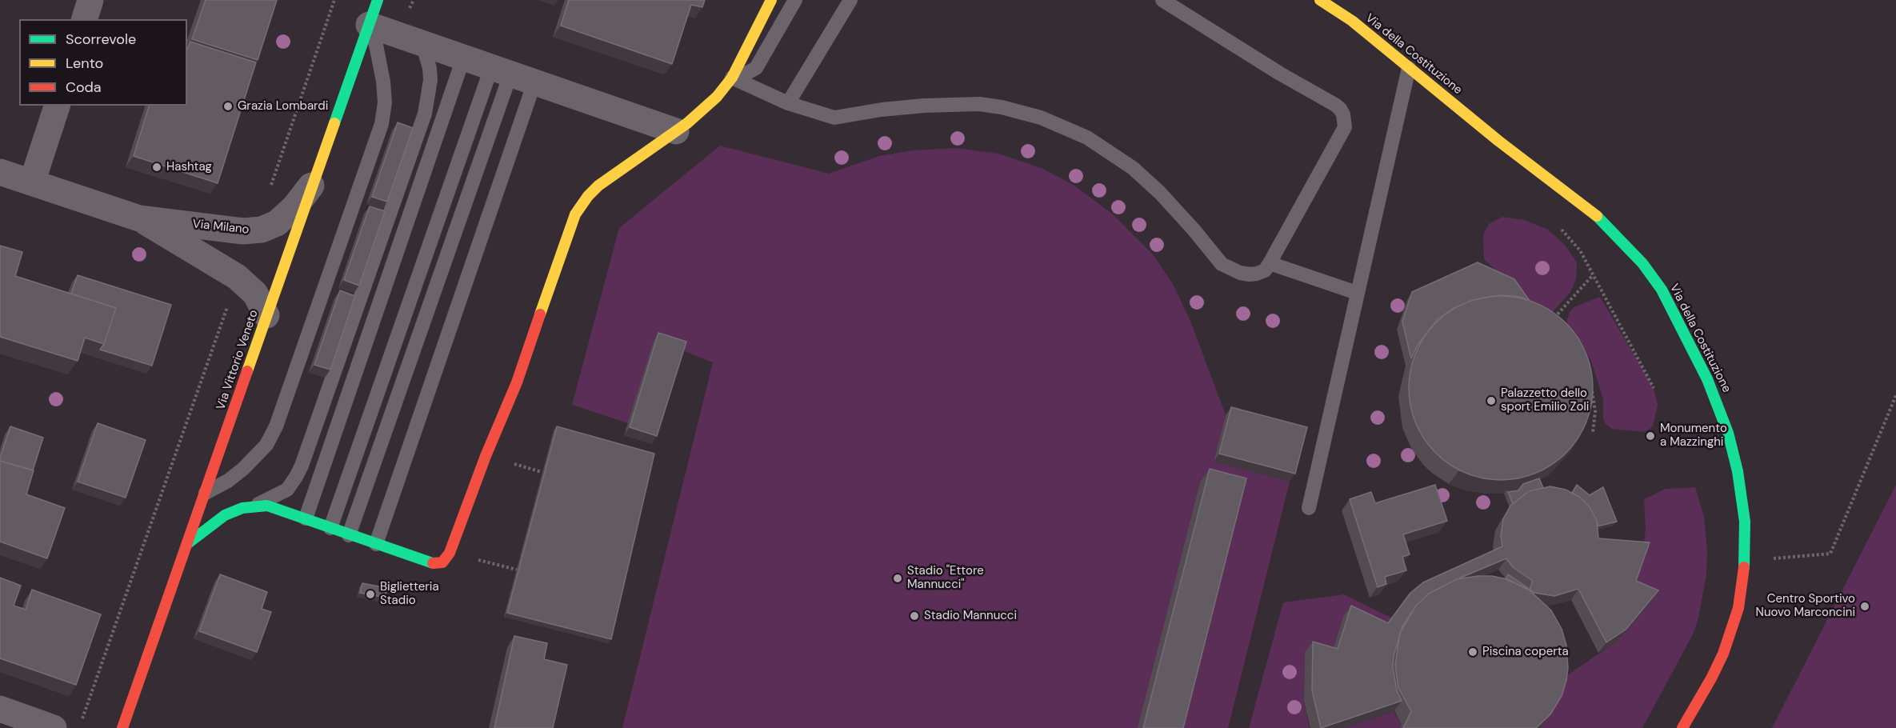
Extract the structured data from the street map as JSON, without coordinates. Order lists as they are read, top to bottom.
{
  "streets": {
    "street": ["Via della Costituzione", "Via Milano", "Via Vittorio Veneto"]
  },
  "crossings": [
    ["Via Milano", "Via Vittorio Veneto"]
  ],
  "places": [
    "Grazia Lombardi",
    "Hashtag",
    "Palazzetto dello sport Emilio Zoli",
    "Monumento a Mazzinghi",
    "Stadio \"Ettore Mannucci\"",
    "Biglietteria Stadio",
    "Centro Sportivo Nuovo Marconcini",
    "Stadio Mannucci",
    "Piscina coperta"
  ],
  "legend": ["Scorrevole", "Lento", "Coda"]
}
